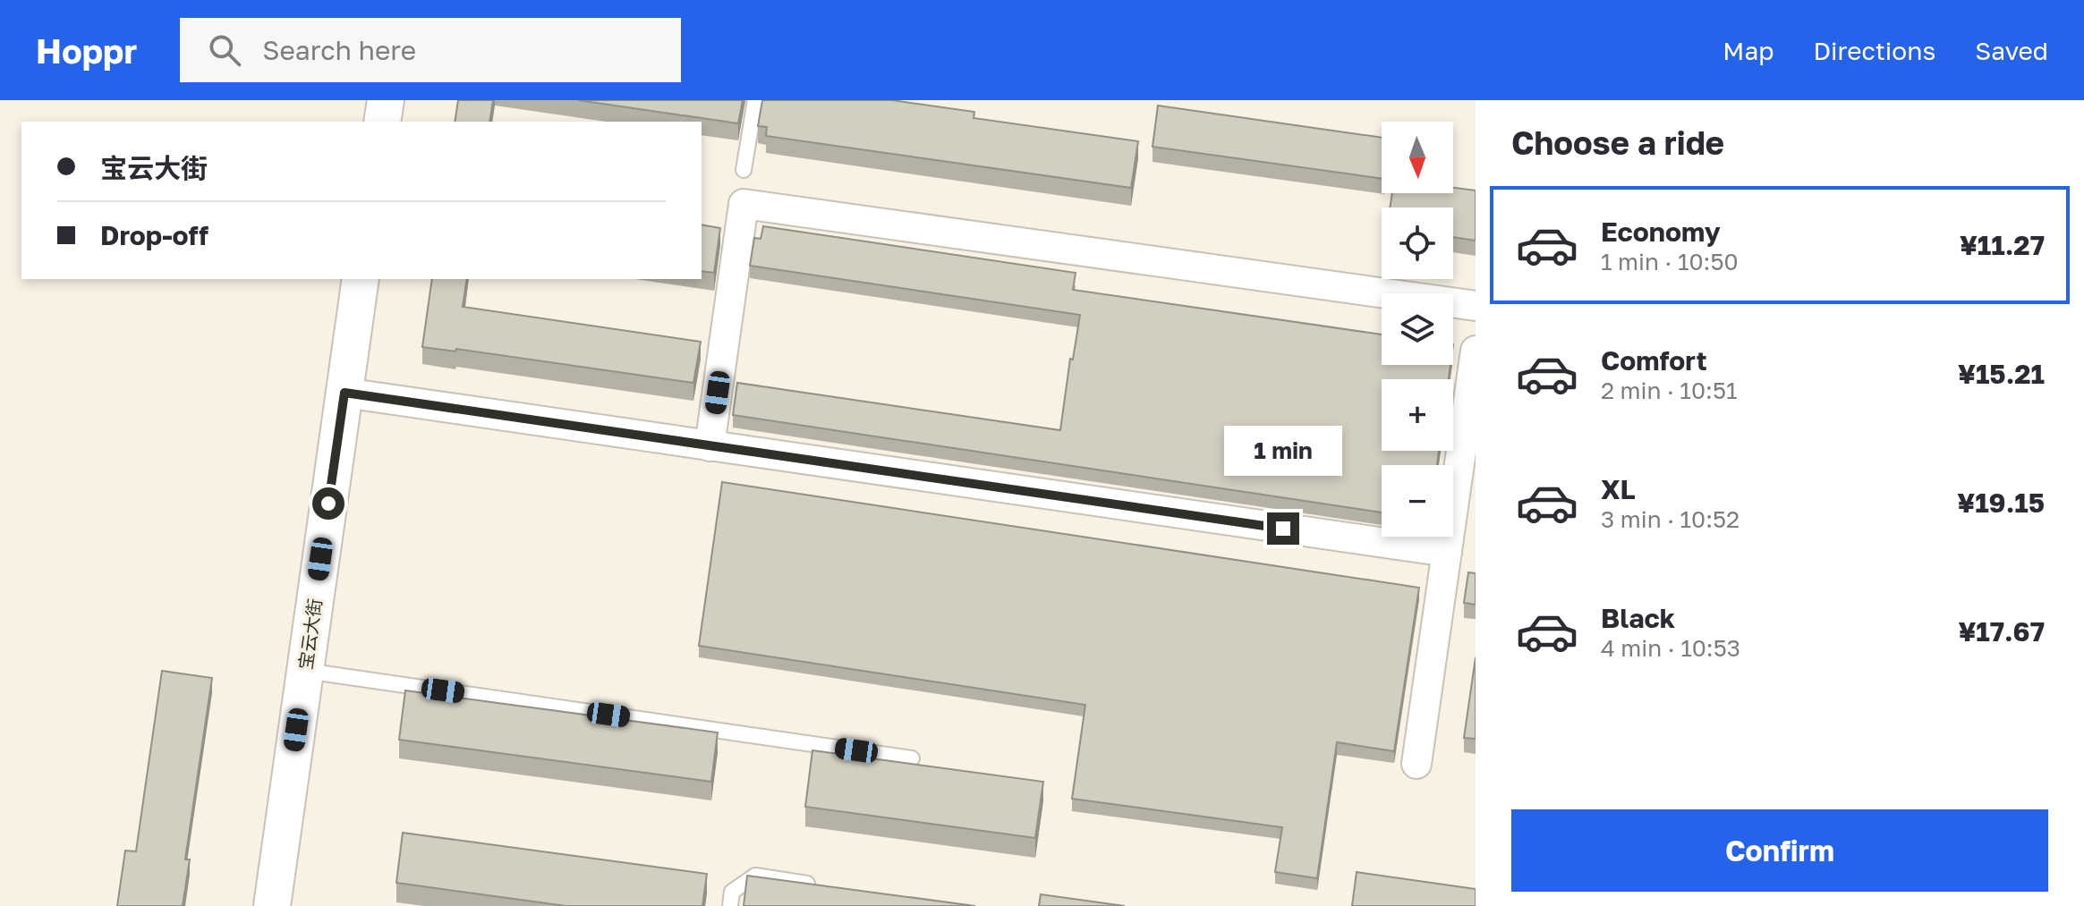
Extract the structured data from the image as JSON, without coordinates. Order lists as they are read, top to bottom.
{
  "streets": {
    "street": ["宝云大街"]
  },
  "north": "bottom",
  "page": {
    "header": "Hoppr",
    "search": "Search here",
    "nav": ["Map", "Directions", "Saved"],
    "heading": "Choose a ride",
    "map_buttons": ["+", "−"],
    "banner": ["宝云大街", "Drop-off"],
    "list": [
      {
        "name": "Economy",
        "note": "1 min · 10:50",
        "value": "¥11.27"
      },
      {
        "name": "Comfort",
        "note": "2 min · 10:51",
        "value": "¥15.21"
      },
      {
        "name": "XL",
        "note": "3 min · 10:52",
        "value": "¥19.15"
      },
      {
        "name": "Black",
        "note": "4 min · 10:53",
        "value": "¥17.67"
      }
    ],
    "bubble": "1 min",
    "buttons": "Confirm"
  }
}
